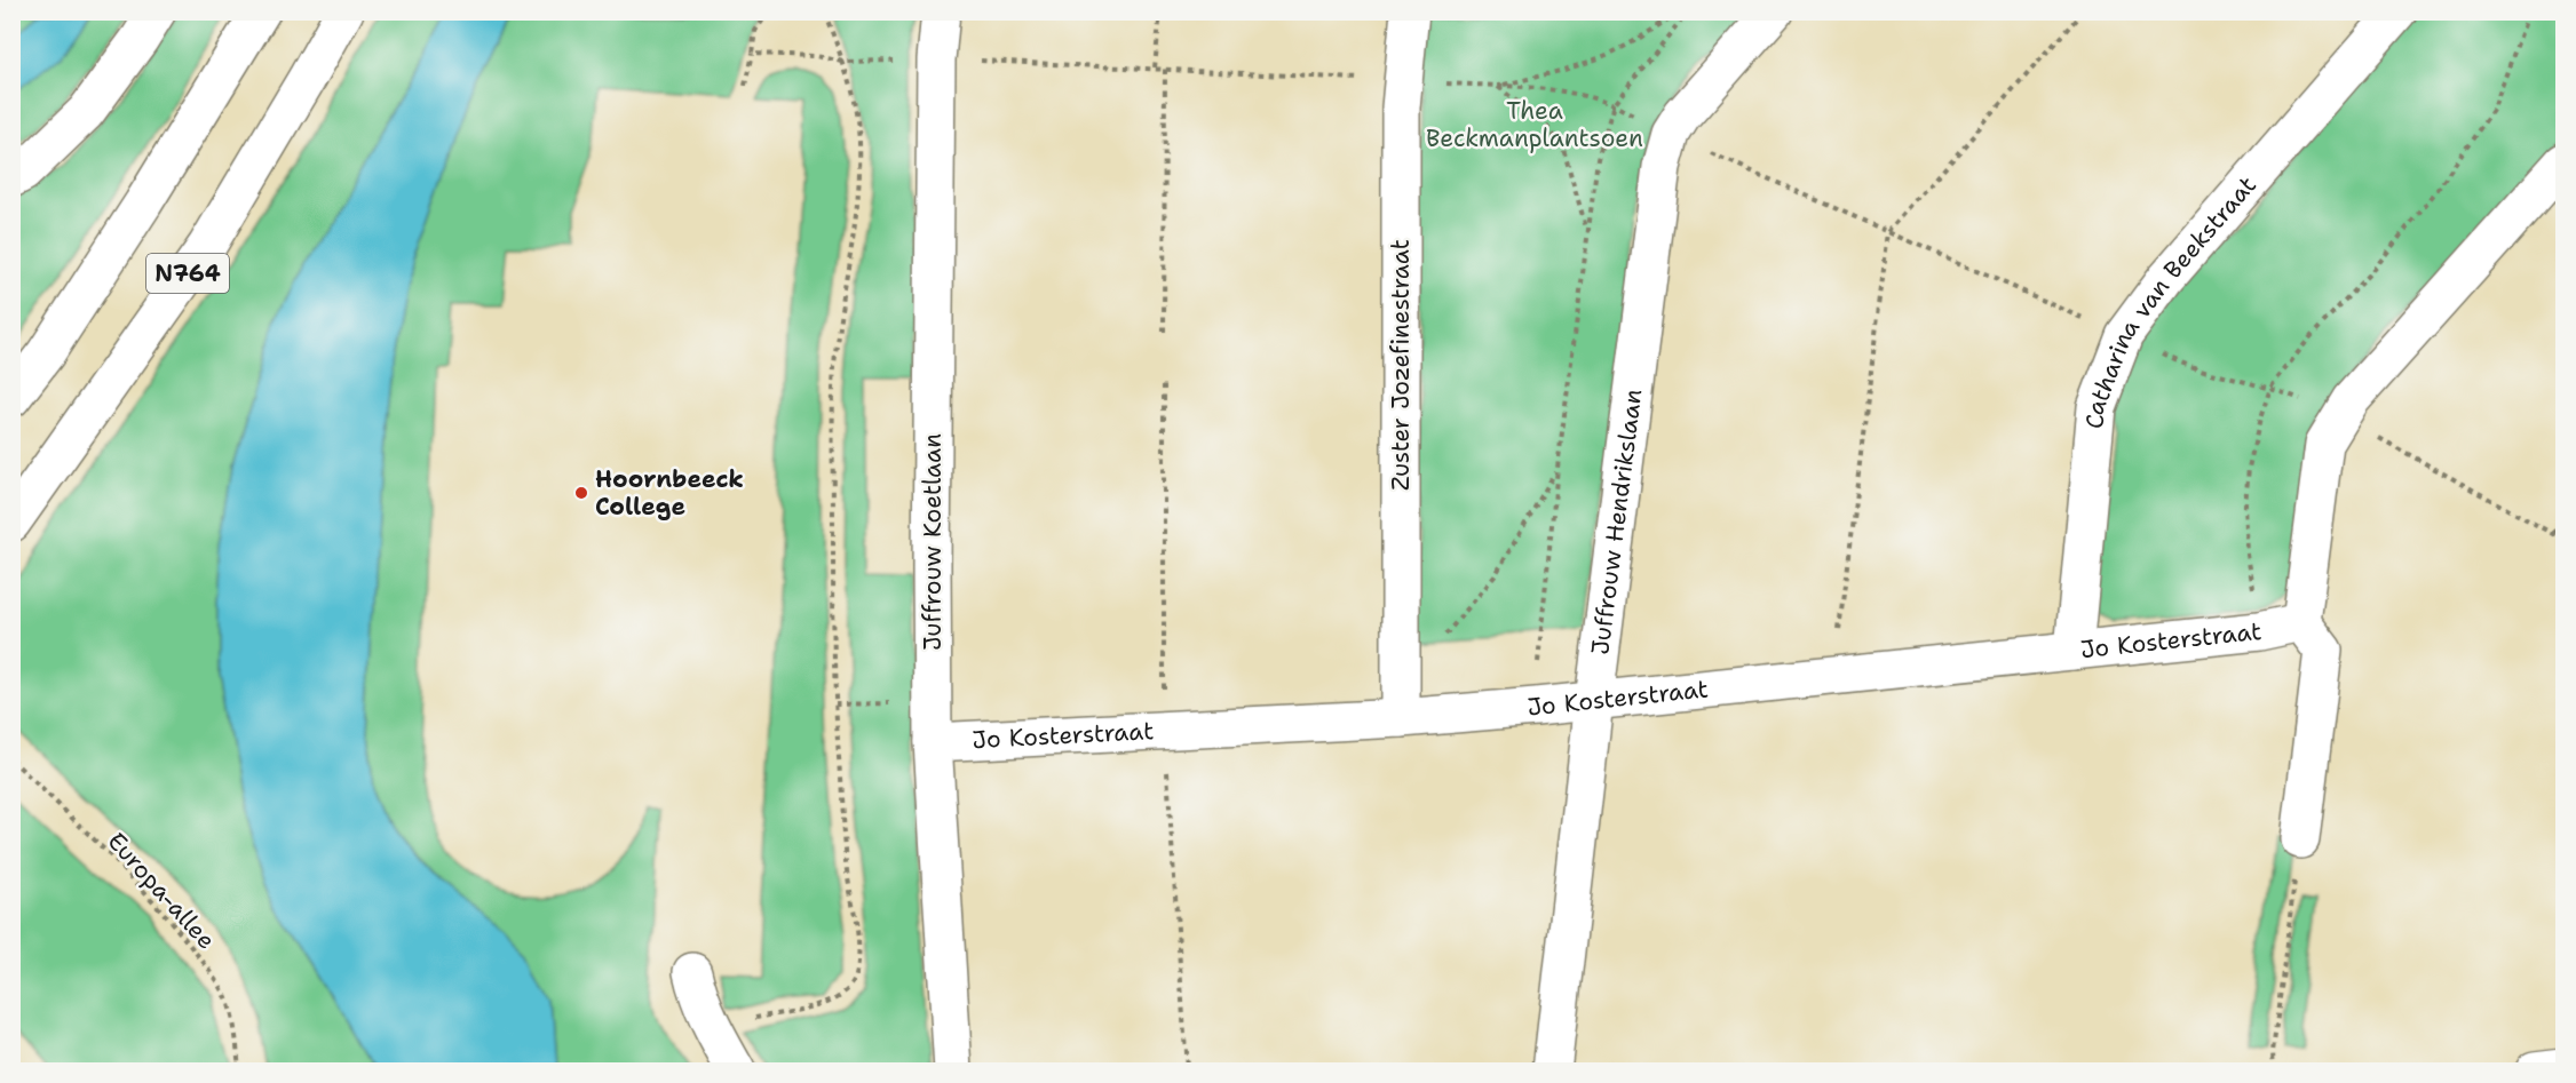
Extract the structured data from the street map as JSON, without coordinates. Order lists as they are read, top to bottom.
{
  "streets": {
    "street": [
      "N764",
      "Catharina van Beekstraat",
      "Zuster Jozefinestraat",
      "Juffrouw Hendrikslaan",
      "Juffrouw Koetlaan",
      "Jo Kosterstraat"
    ],
    "path": ["Europa-allee"]
  },
  "crossings": [
    ["Catharina van Beekstraat", "Jo Kosterstraat"],
    ["Zuster Jozefinestraat", "Jo Kosterstraat"],
    ["Juffrouw Hendrikslaan", "Jo Kosterstraat"],
    ["Juffrouw Koetlaan", "Jo Kosterstraat"]
  ],
  "parks": ["Thea Beckmanplantsoen"],
  "places": ["Hoornbeeck College"]
}
